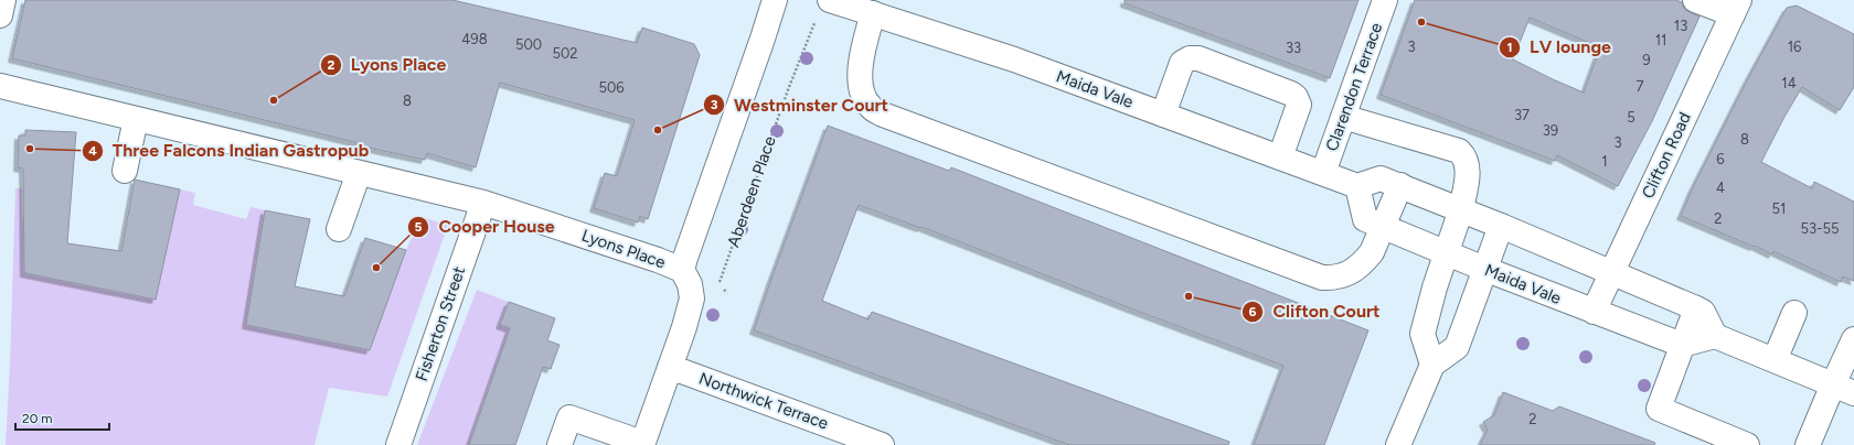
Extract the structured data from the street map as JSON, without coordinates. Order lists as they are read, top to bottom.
{
  "streets": {
    "main road": [
      "Clarendon Terrace",
      "Maida Vale",
      "Clifton Road",
      "Lyons Place",
      "Fisherton Street",
      "Northwick Terrace"
    ],
    "path": ["Aberdeen Place"]
  },
  "crossings": [
    ["Clarendon Terrace", "Maida Vale"],
    ["Maida Vale", "Clifton Road"],
    ["Maida Vale", "Aberdeen Place"],
    ["Lyons Place", "Fisherton Street"]
  ],
  "places": [
    "LV lounge",
    "Lyons Place",
    "Westminster Court",
    "Three Falcons Indian Gastropub",
    "Cooper House",
    "Clifton Court"
  ],
  "house_numbers": [
    "13",
    "498",
    "11",
    "500",
    "3",
    "16",
    "33",
    "502",
    "9",
    "14",
    "7",
    "506",
    "8",
    "37",
    "5",
    "39",
    "8",
    "3",
    "6",
    "1",
    "4",
    "51",
    "2",
    "53-55",
    "2"
  ],
  "scale_bar": "20 m"
}
